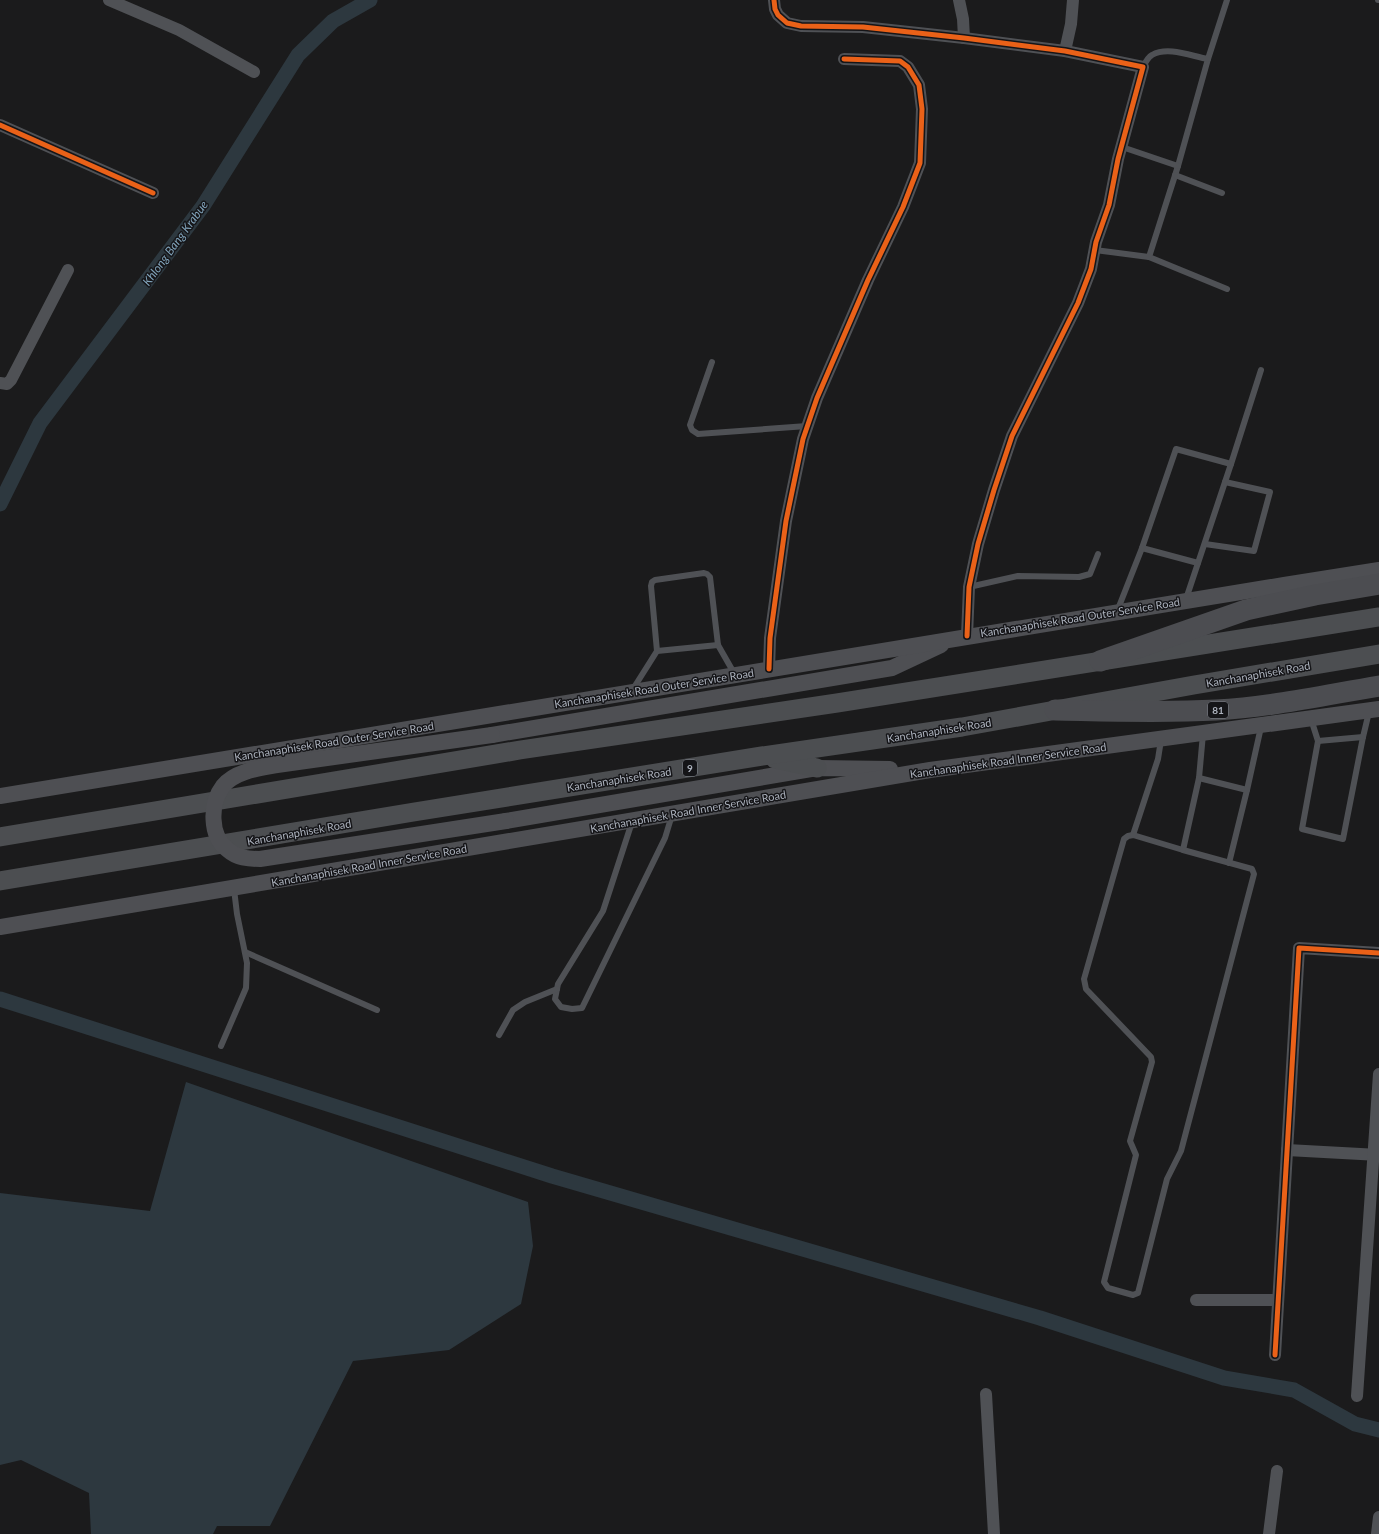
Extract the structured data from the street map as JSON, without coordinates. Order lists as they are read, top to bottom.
{
  "streets": {
    "highway": ["Kanchanaphisek Road", "81", "9"],
    "main road": ["Kanchanaphisek Road Outer Service Road", "Kanchanaphisek Road Inner Service Road"]
  },
  "crossings": [
    ["Kanchanaphisek Road", "81"]
  ],
  "water": ["Khlong Bang Krabue"]
}
